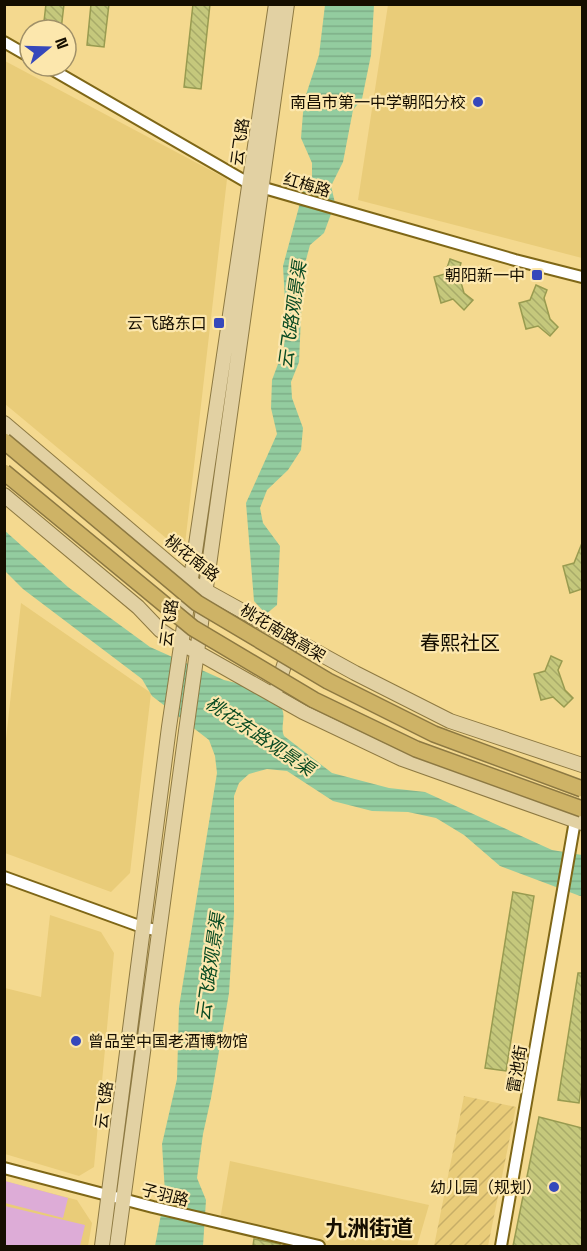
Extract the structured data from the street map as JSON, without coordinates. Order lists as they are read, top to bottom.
{
  "streets": {
    "highway": ["桃花南路高架"],
    "main road": ["云飞路", "桃花南路"],
    "street": ["红梅路", "雷池街", "子羽路"]
  },
  "crossings": [
    ["云飞路", "红梅路"],
    ["云飞路", "桃花南路"],
    ["云飞路", "子羽路"]
  ],
  "districts": ["春熙社区", "九洲街道"],
  "water": ["云飞路观景渠", "桃花东路观景渠"],
  "places": {
    "other": ["南昌市第一中学朝阳分校", "曾品堂中国老酒博物馆", "幼儿园（规划）"],
    "transit": ["朝阳新一中", "云飞路东口"]
  },
  "north": "right"
}
